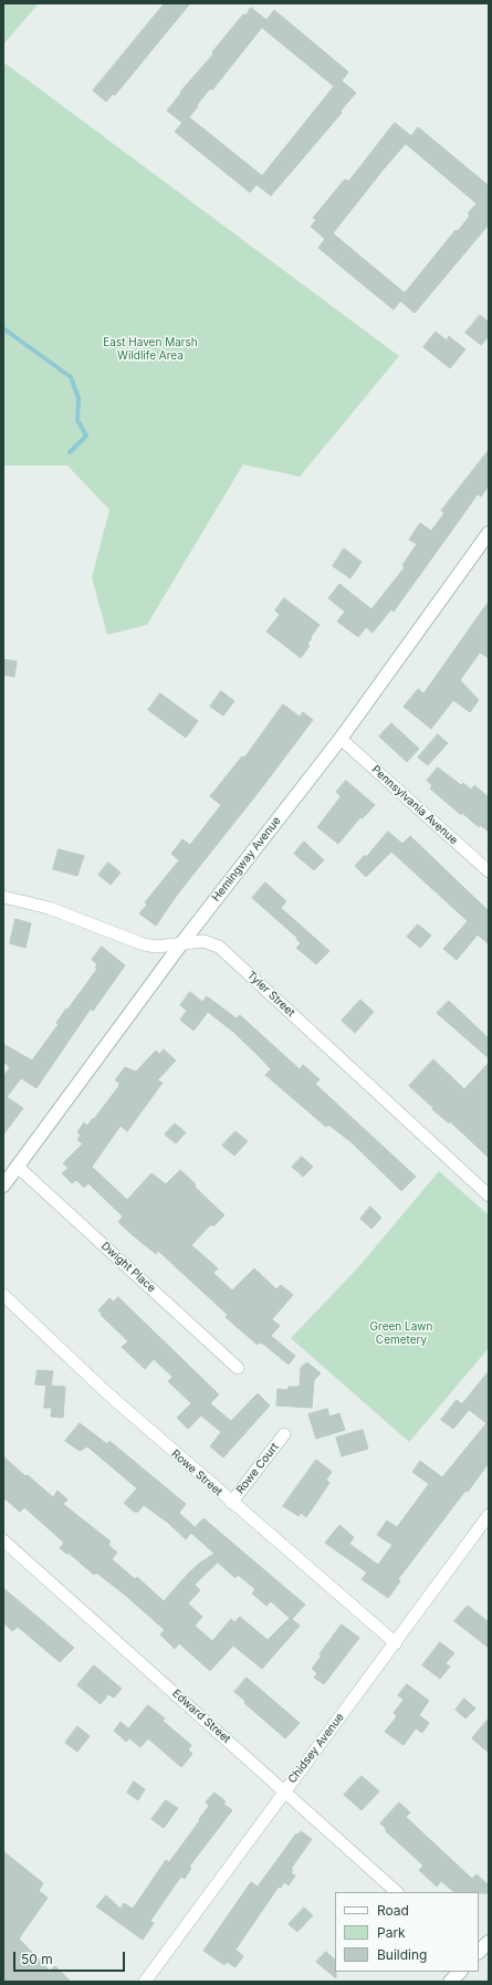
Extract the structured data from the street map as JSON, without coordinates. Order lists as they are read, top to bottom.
{
  "streets": {
    "main road": ["Hemingway Avenue"],
    "street": [
      "Pennsylvania Avenue",
      "Tyler Street",
      "Dwight Place",
      "Rowe Court",
      "Rowe Street",
      "Edward Street",
      "Chidsey Avenue"
    ]
  },
  "crossings": [
    ["Pennsylvania Avenue", "Hemingway Avenue"],
    ["Hemingway Avenue", "Tyler Street"],
    ["Hemingway Avenue", "Dwight Place"],
    ["Rowe Court", "Rowe Street"],
    ["Rowe Street", "Chidsey Avenue"],
    ["Edward Street", "Chidsey Avenue"]
  ],
  "parks": ["East Haven Marsh Wildlife Area", "Green Lawn Cemetery"],
  "legend": ["Road", "Park", "Building"],
  "scale_bar": "50 m"
}
